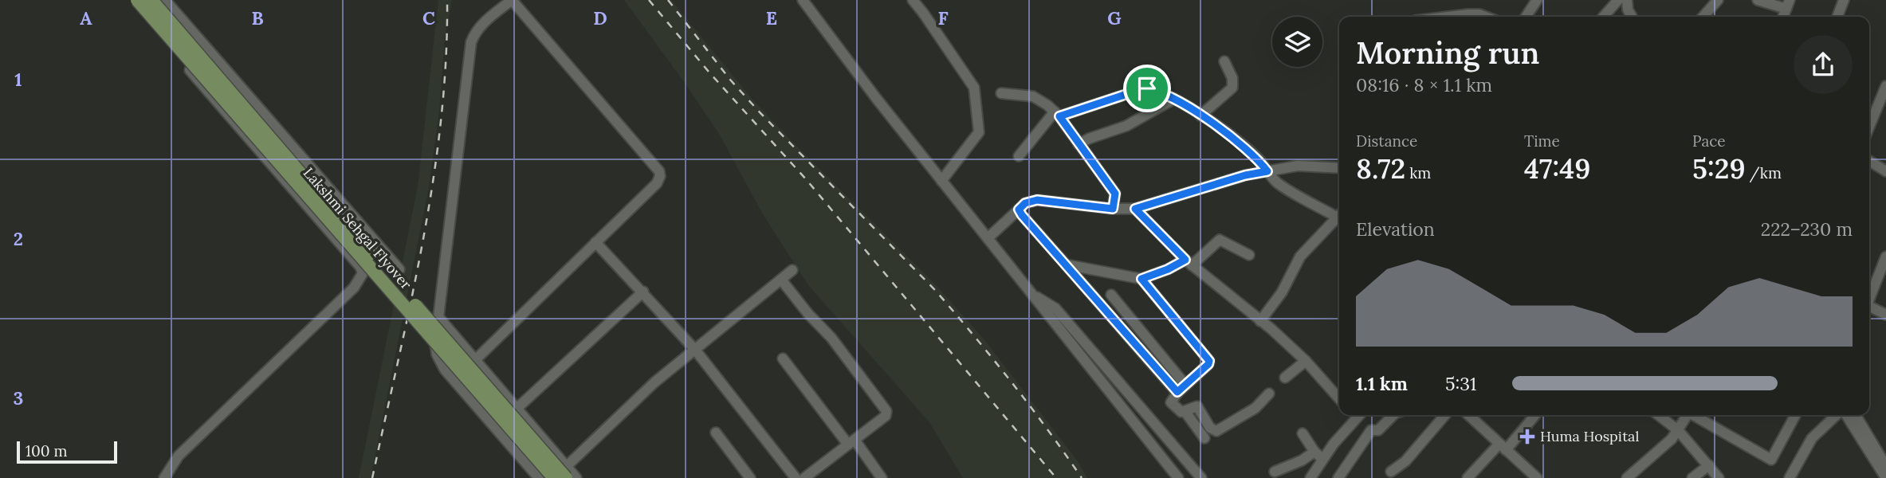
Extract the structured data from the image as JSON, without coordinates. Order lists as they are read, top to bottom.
{
  "streets": {
    "main road": ["Lakshmi Sehgal Flyover"]
  },
  "places": {
    "health": ["Huma Hospital"]
  },
  "scale_bar": "100 m",
  "page": {
    "heading": ["Morning run", "08:16 · 8 × 1.1 km"],
    "stats": [
      ["Distance", "8.72 km"],
      ["Time", "47:49"],
      ["Pace", "5:29 /km"]
    ],
    "chart": ["Elevation", "222–230 m"],
    "list": [
      {
        "name": "1.1 km",
        "note": "5:31"
      }
    ],
    "scale": "100 m"
  },
  "grid": {
    "columns": [
      "A",
      "B",
      "C",
      "D",
      "E",
      "F",
      "G"
    ],
    "rows": ["1", "2", "3"]
  }
}
